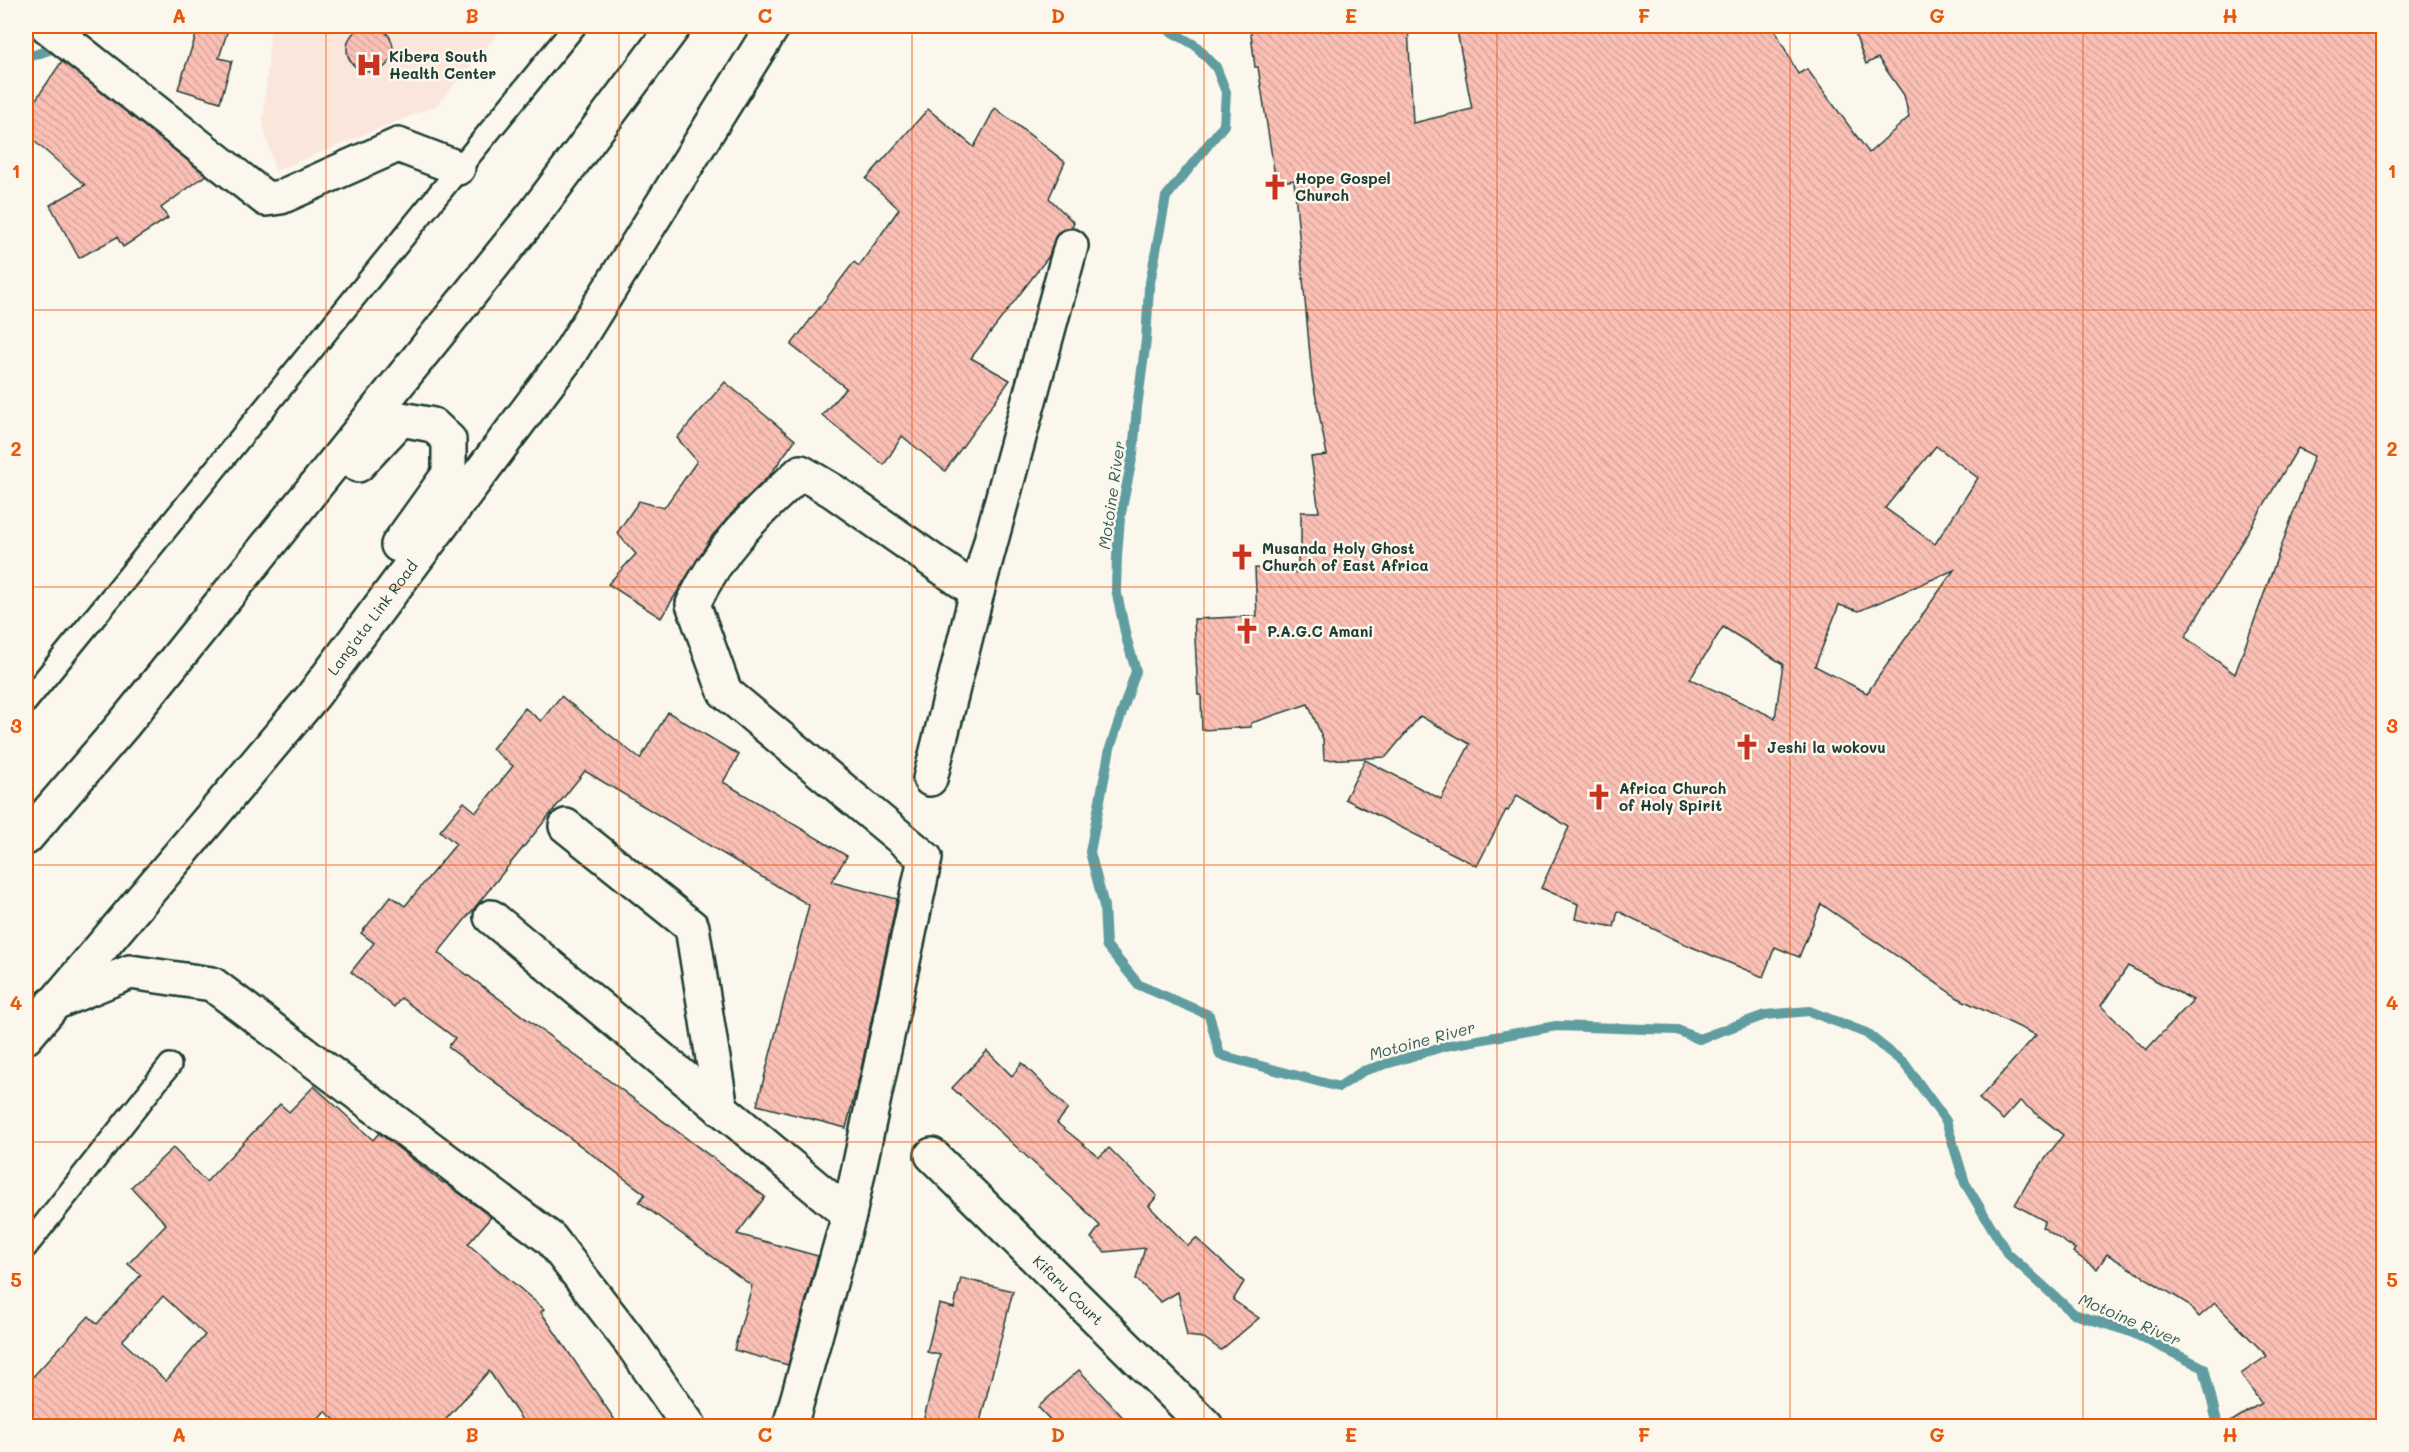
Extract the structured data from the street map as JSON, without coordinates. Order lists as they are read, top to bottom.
{
  "streets": {
    "street": ["Lang'ata Link Road", "Kifaru Court"]
  },
  "water": ["Motoine River"],
  "places": {
    "hospital": ["Kibera South Health Center"],
    "church": [
      "Hope Gospel Church",
      "Musanda Holy Ghost Church of East Africa",
      "P.A.G.C Amani",
      "Jeshi la wokovu",
      "Africa Church of Holy Spirit"
    ]
  },
  "grid": {
    "columns": [
      "A",
      "B",
      "C",
      "D",
      "E",
      "F",
      "G",
      "H"
    ],
    "rows": [
      "1",
      "2",
      "3",
      "4",
      "5"
    ]
  }
}
